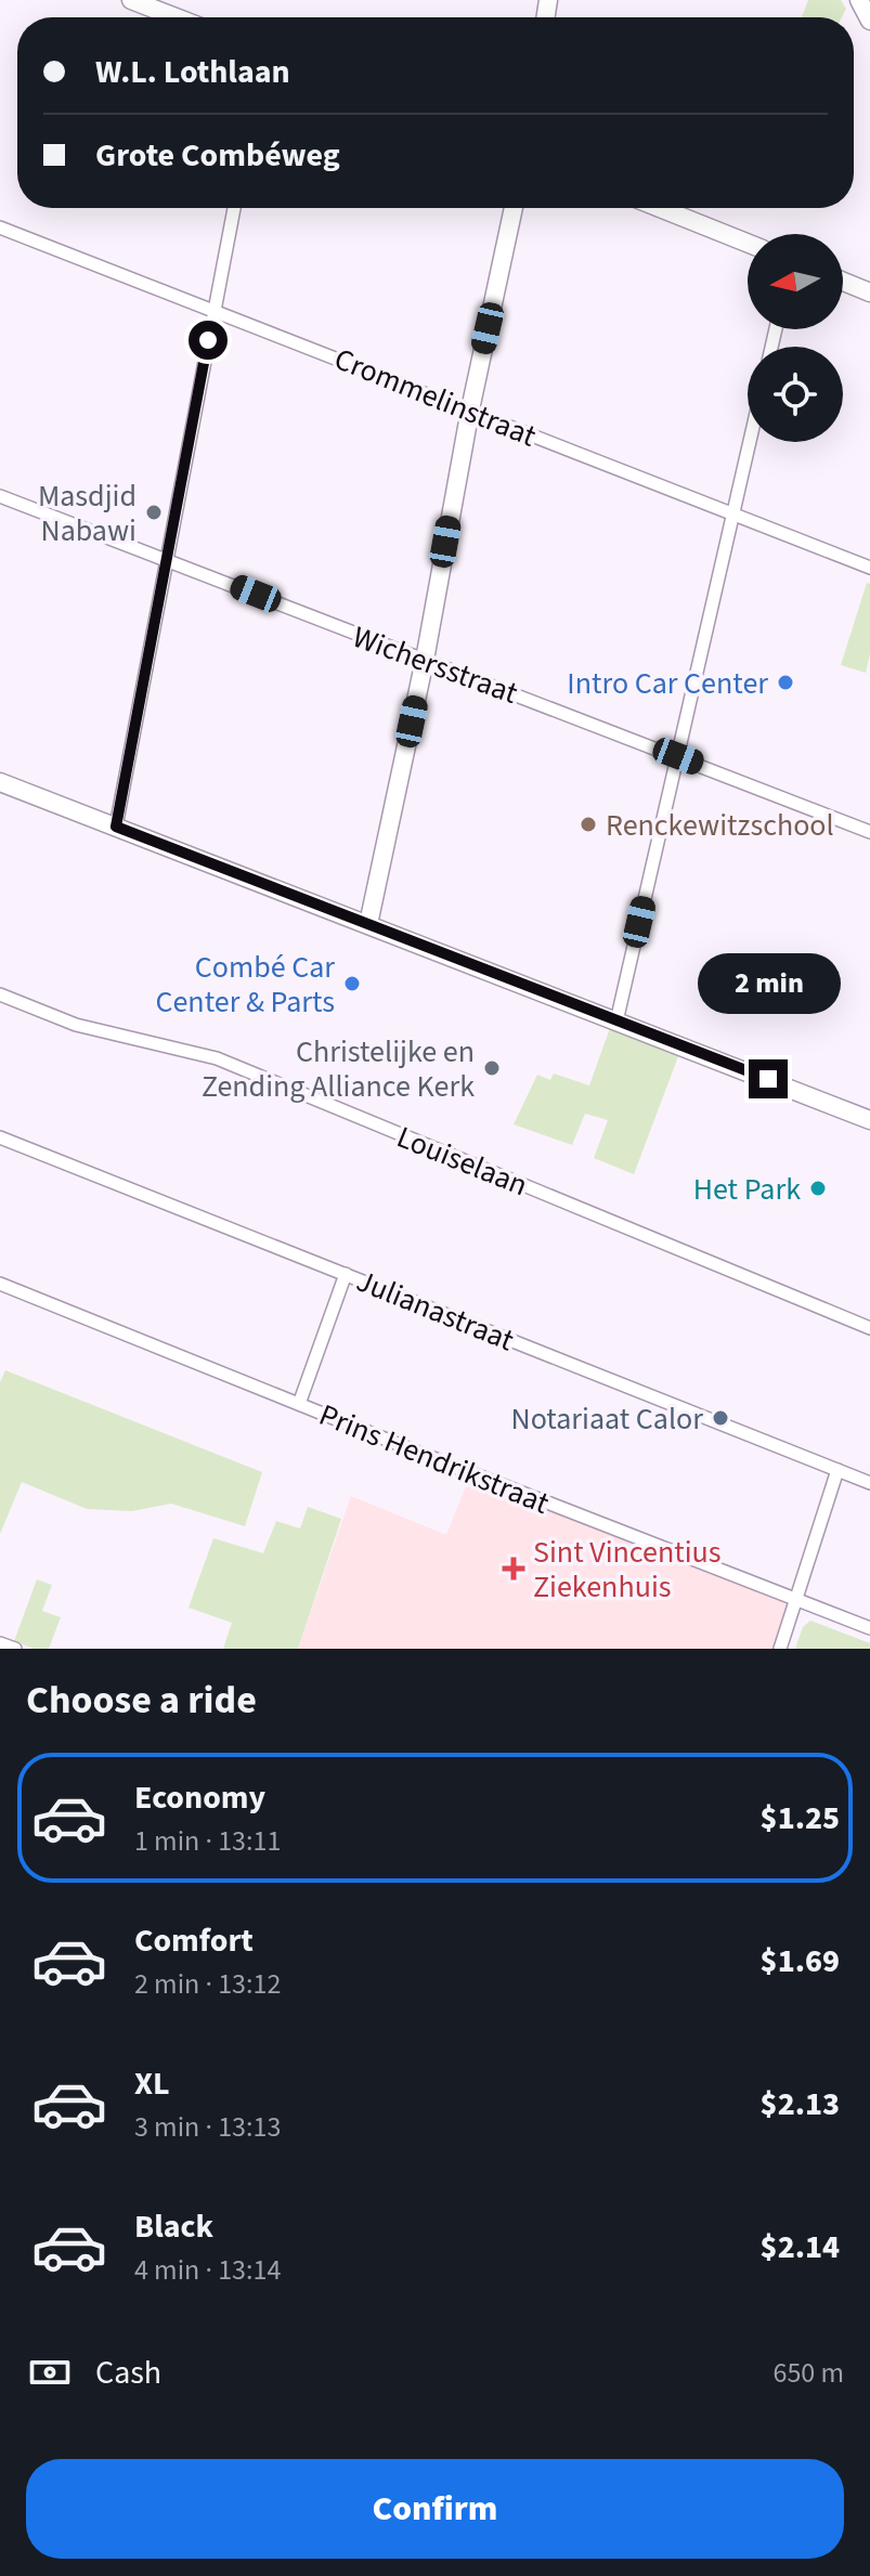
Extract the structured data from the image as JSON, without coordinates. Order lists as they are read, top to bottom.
{
  "streets": {
    "street": [
      "Crommelinstraat",
      "Wichersstraat",
      "Louiselaan",
      "Julianastraat",
      "Prins Hendrikstraat"
    ]
  },
  "places": {
    "other": [
      "Masdjid Nabawi",
      "Intro Car Center",
      "Renckewitzschool",
      "Combé Car Center & Parts",
      "Christelijke en Zending Alliance Kerk",
      "Het Park",
      "Notariaat Calor"
    ],
    "health": ["Sint Vincentius Ziekenhuis"]
  },
  "north": "left",
  "page": {
    "banner": ["W.L. Lothlaan", "Grote Combéweg"],
    "bubble": "2 min",
    "heading": "Choose a ride",
    "list": [
      {
        "name": "Economy",
        "note": "1 min · 13:11",
        "value": "$1.25"
      },
      {
        "name": "Comfort",
        "note": "2 min · 13:12",
        "value": "$1.69"
      },
      {
        "name": "XL",
        "note": "3 min · 13:13",
        "value": "$2.13"
      },
      {
        "name": "Black",
        "note": "4 min · 13:14",
        "value": "$2.14"
      }
    ],
    "pay": ["Cash", "650 m"],
    "buttons": "Confirm"
  }
}
